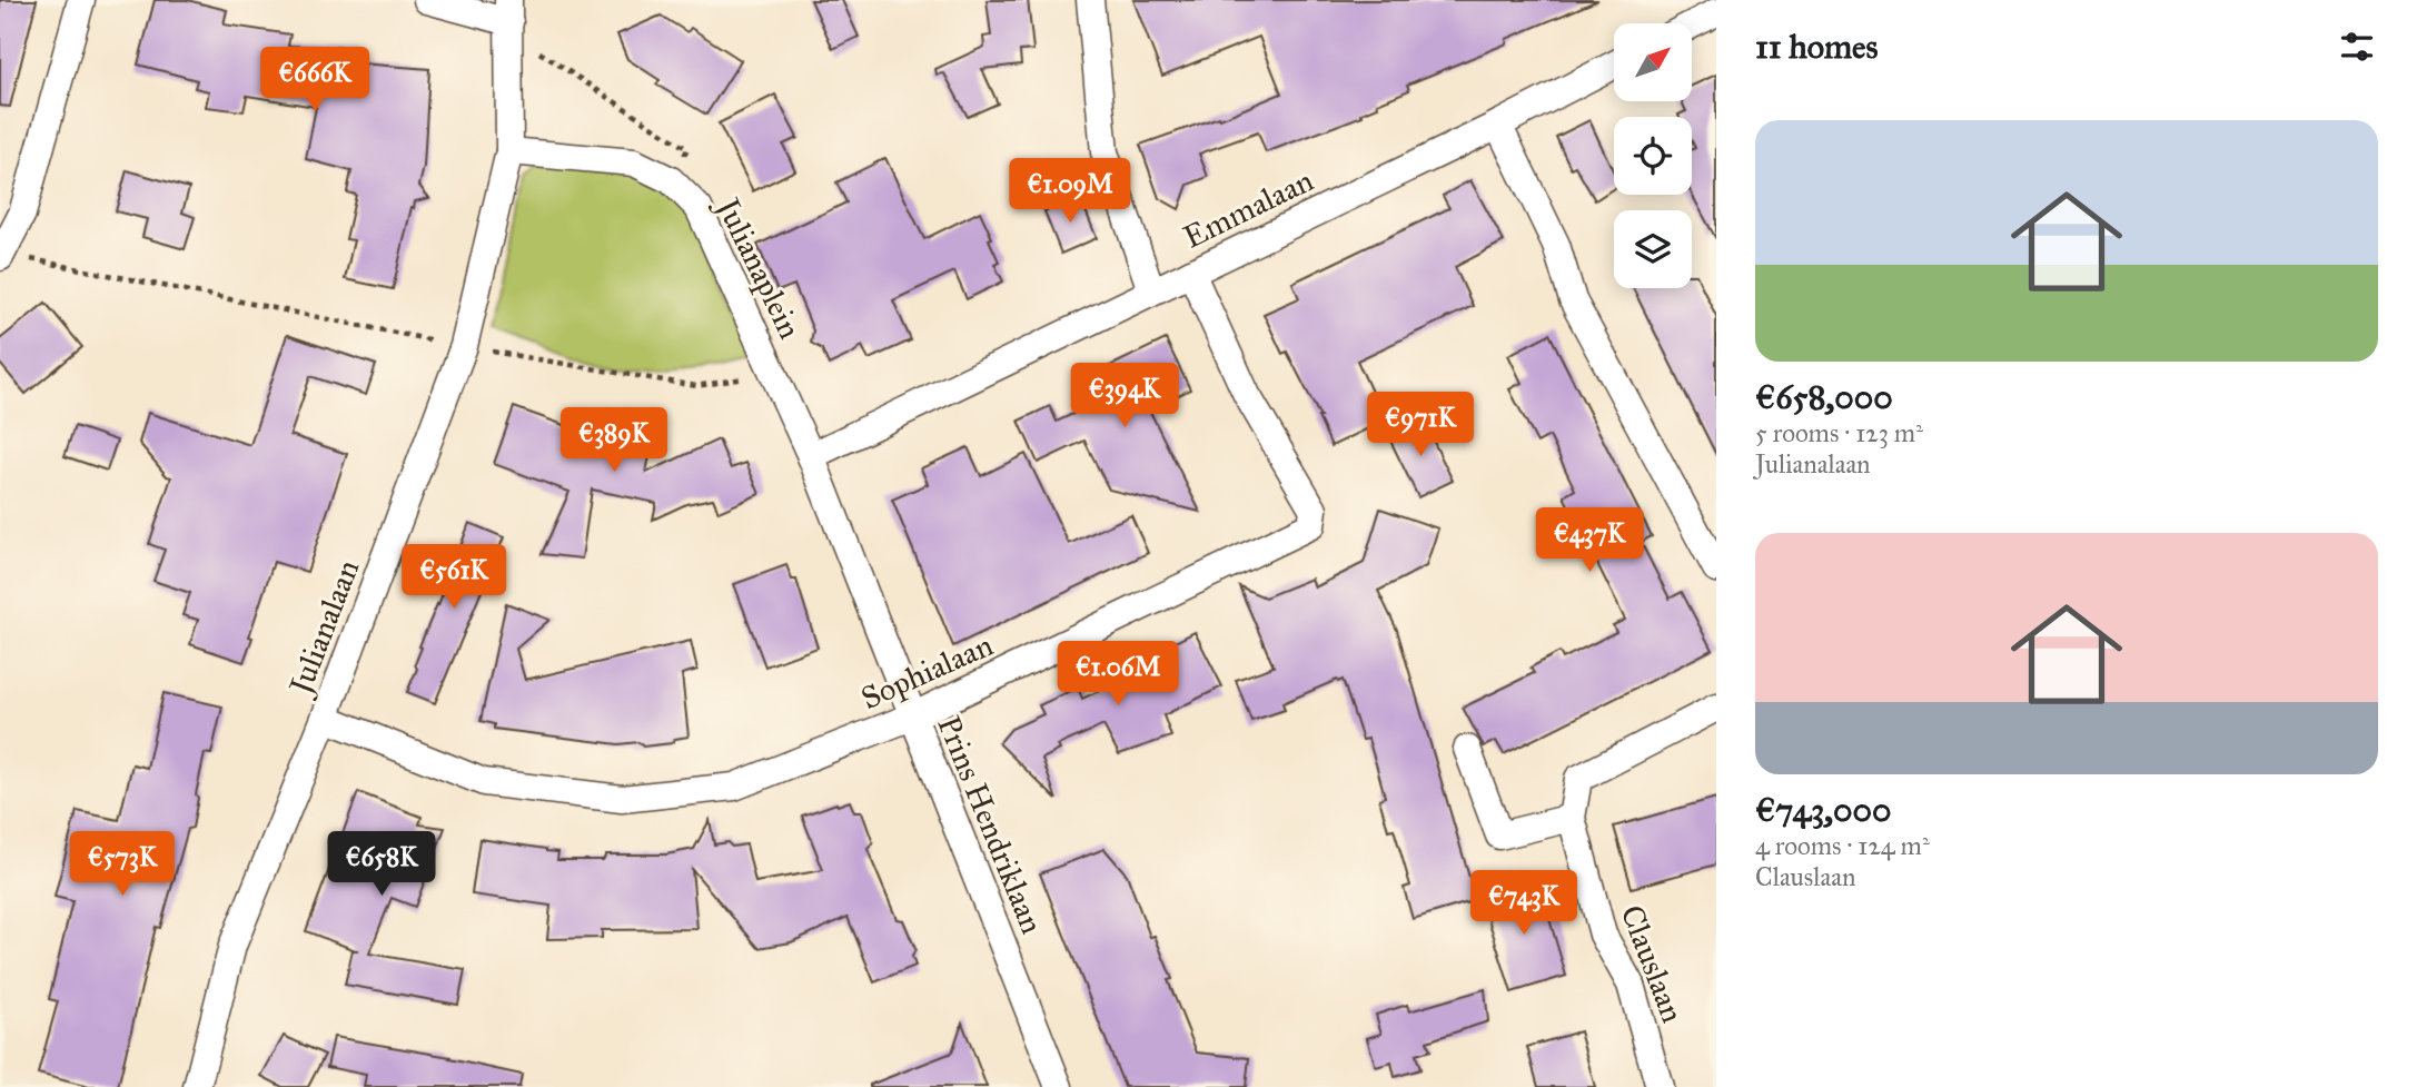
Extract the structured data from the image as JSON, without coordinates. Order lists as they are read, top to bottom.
{
  "streets": {
    "street": [
      "Emmalaan",
      "Julianaplein",
      "Julianalaan",
      "Sophialaan",
      "Prins Hendriklaan",
      "Clauslaan"
    ]
  },
  "crossings": [
    ["Emmalaan", "Julianaplein"],
    ["Emmalaan", "Sophialaan"],
    ["Emmalaan", "Prins Hendriklaan"],
    ["Julianaplein", "Julianalaan"],
    ["Julianaplein", "Prins Hendriklaan"],
    ["Julianalaan", "Sophialaan"],
    ["Sophialaan", "Prins Hendriklaan"]
  ],
  "north": "top right",
  "page": {
    "heading": "11 homes",
    "price": [
      "€666K",
      "€1.09M",
      "€394K",
      "€971K",
      "€389K",
      "€437K",
      "€561K",
      "€1.06M",
      "€573K",
      "€658K",
      "€743K"
    ],
    "list": [
      {
        "name": "€658,000",
        "note": "5 rooms · 123 m² · Julianalaan"
      },
      {
        "name": "€743,000",
        "note": "4 rooms · 124 m² · Clauslaan"
      }
    ]
  }
}
